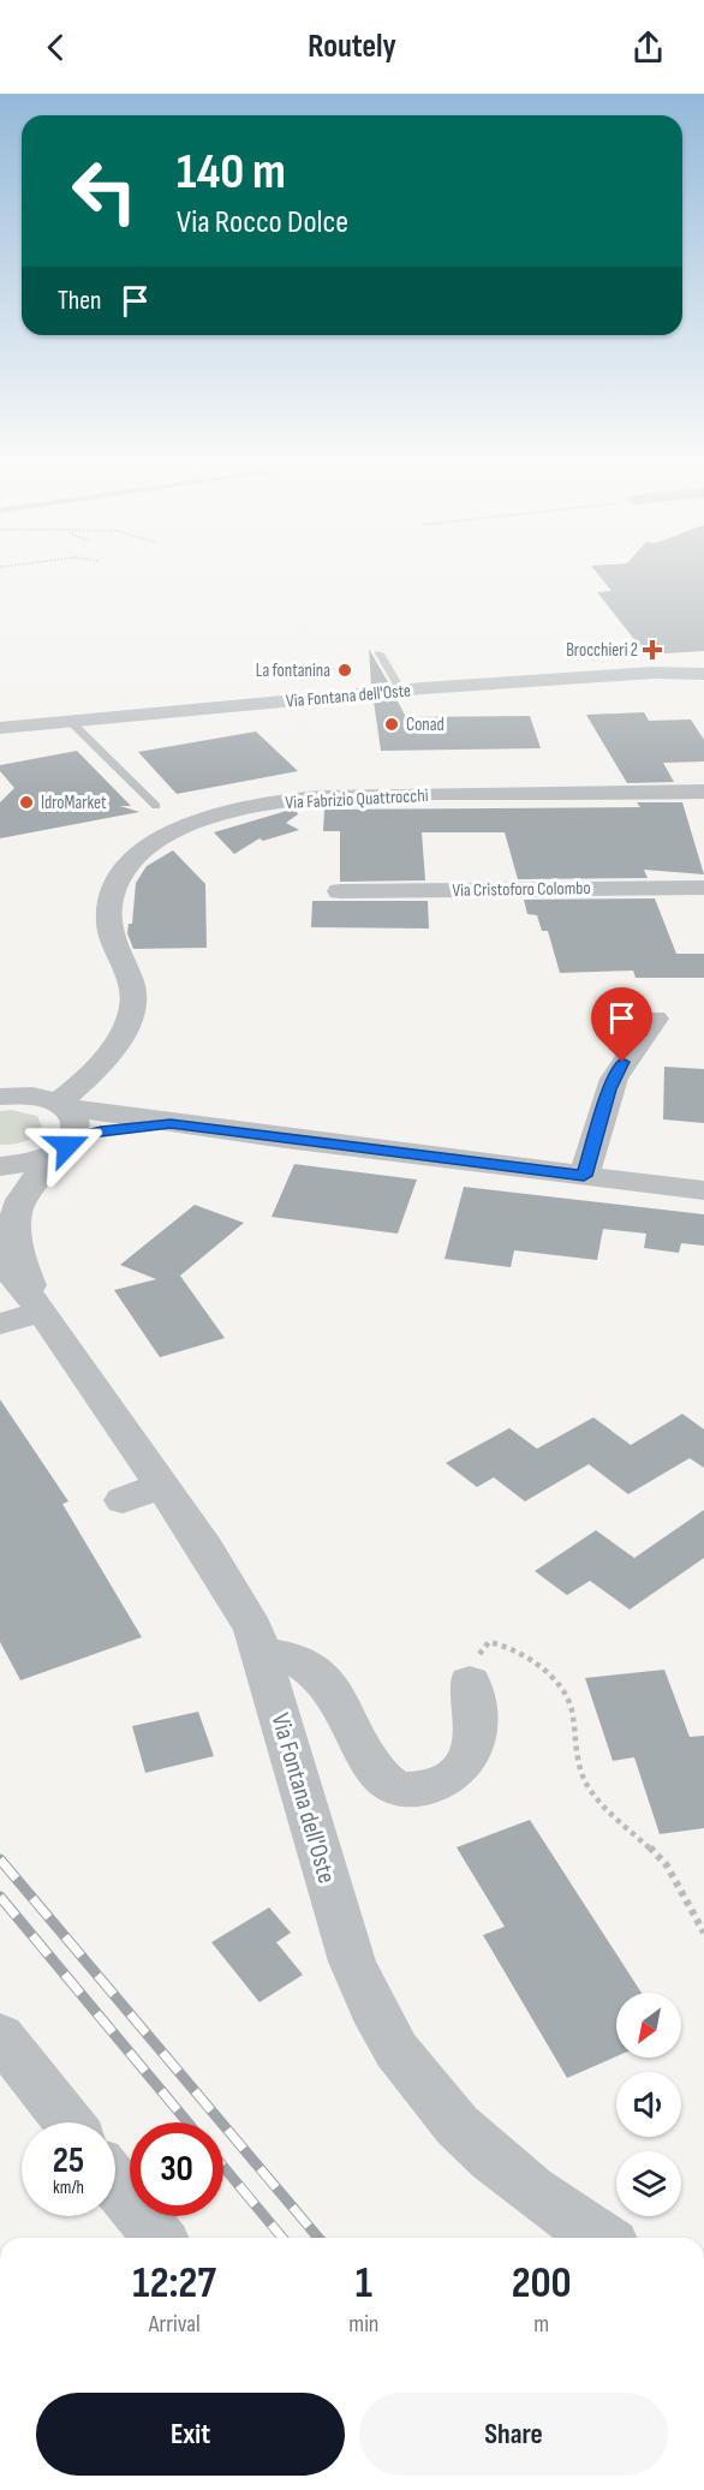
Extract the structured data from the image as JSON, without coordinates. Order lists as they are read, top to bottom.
{
  "streets": {
    "street": ["Via Fontana dell'Oste", "Via Fabrizio Quattrocchi", "Via Cristoforo Colombo"]
  },
  "places": {
    "health": ["Brocchieri 2"],
    "other": ["La fontanina", "Conad", "IdroMarket"]
  },
  "north": "bottom left",
  "page": {
    "header": "Routely",
    "turn": ["140 m", "Via Rocco Dolce"],
    "then": "Then",
    "speed": "25 km/h",
    "limit": "30",
    "eta": [
      "12:27",
      "Arrival",
      "1",
      "min",
      "200",
      "m"
    ],
    "buttons": ["Exit", "Share"]
  }
}
